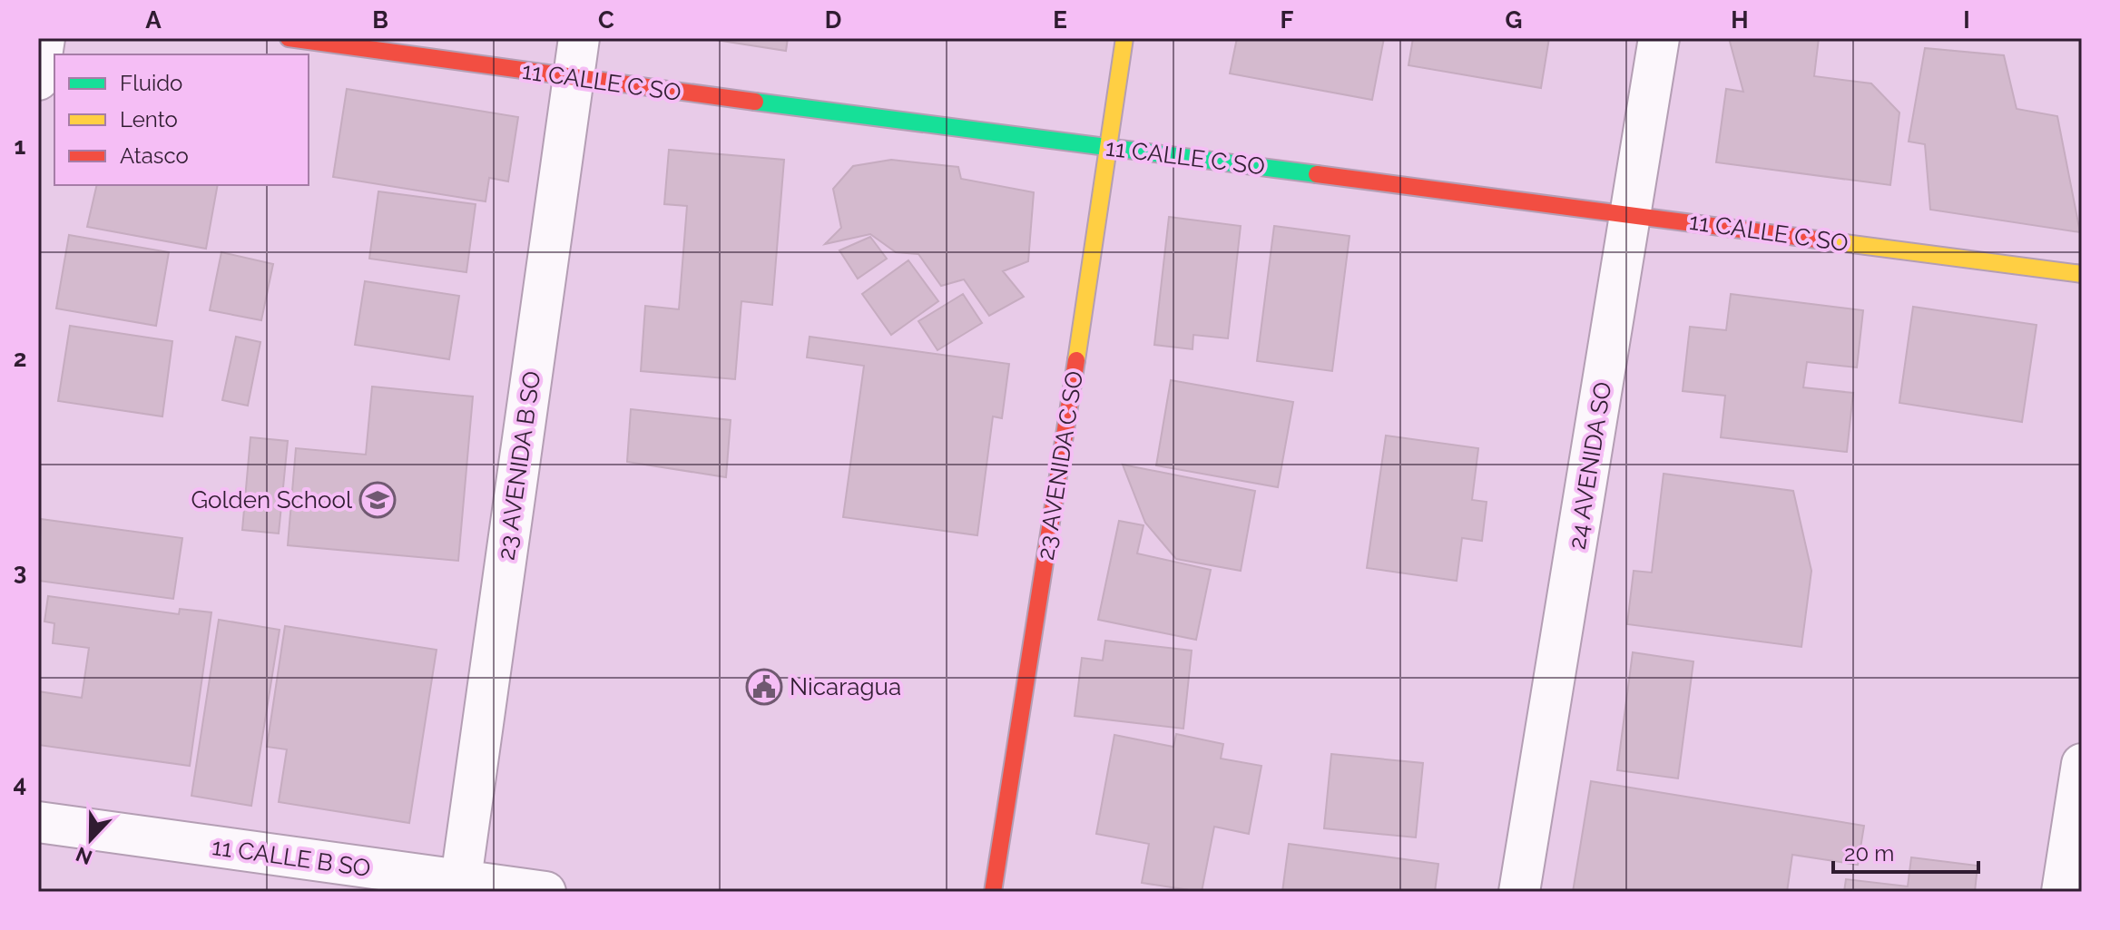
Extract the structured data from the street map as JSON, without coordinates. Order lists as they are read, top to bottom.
{
  "streets": {
    "street": [
      "11 CALLE C SO",
      "23 AVENIDA B SO",
      "23 AVENIDA C SO",
      "24 AVENIDA SO",
      "11 CALLE B SO"
    ]
  },
  "crossings": [
    ["11 CALLE C SO", "23 AVENIDA B SO"],
    ["11 CALLE C SO", "23 AVENIDA C SO"],
    ["11 CALLE C SO", "24 AVENIDA SO"],
    ["23 AVENIDA B SO", "11 CALLE B SO"]
  ],
  "places": {
    "school or university": ["Golden School"],
    "public building": ["Nicaragua"]
  },
  "legend": ["Fluido", "Lento", "Atasco"],
  "scale_bar": "20 m",
  "north": "bottom",
  "grid": {
    "columns": [
      "A",
      "B",
      "C",
      "D",
      "E",
      "F",
      "G",
      "H",
      "I"
    ],
    "rows": [
      "1",
      "2",
      "3",
      "4"
    ]
  }
}
